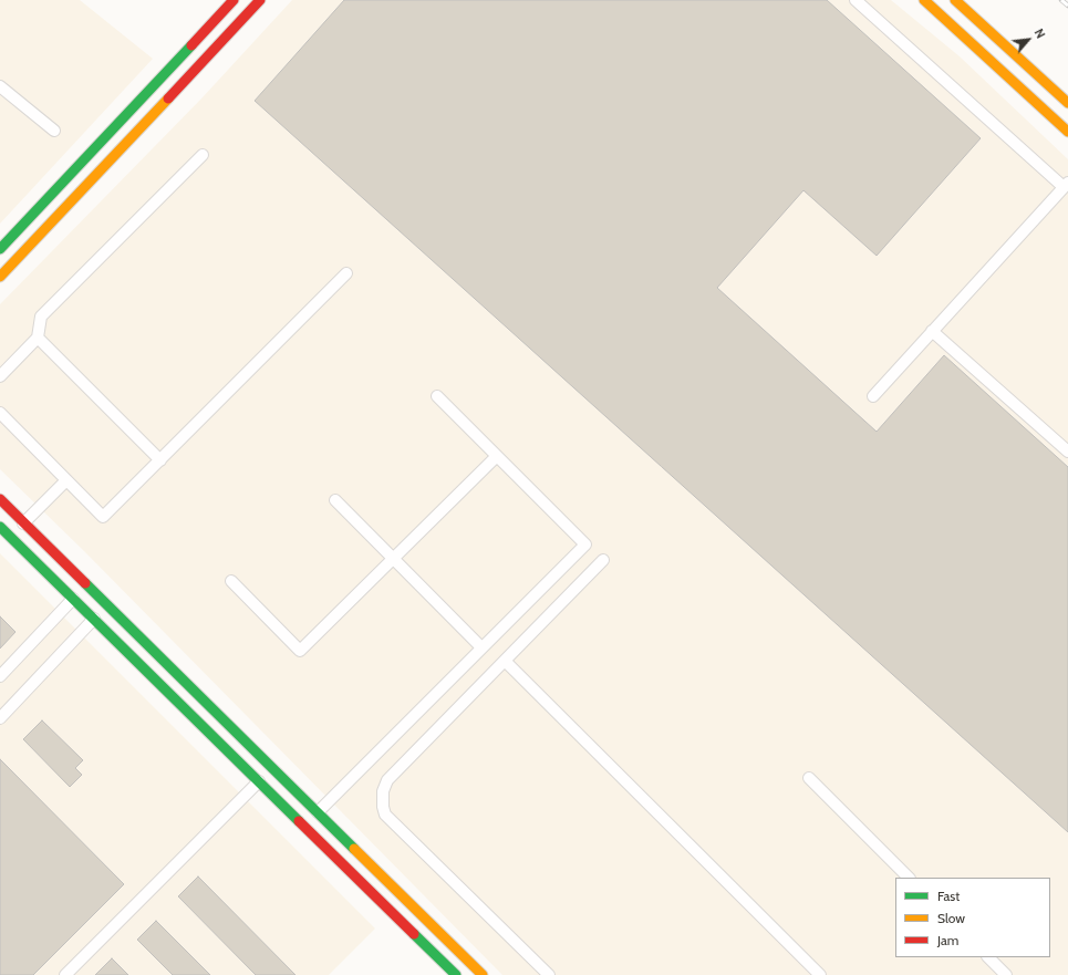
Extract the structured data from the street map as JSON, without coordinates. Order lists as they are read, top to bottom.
{
  "legend": ["Fast", "Slow", "Jam"],
  "north": "top right"
}
